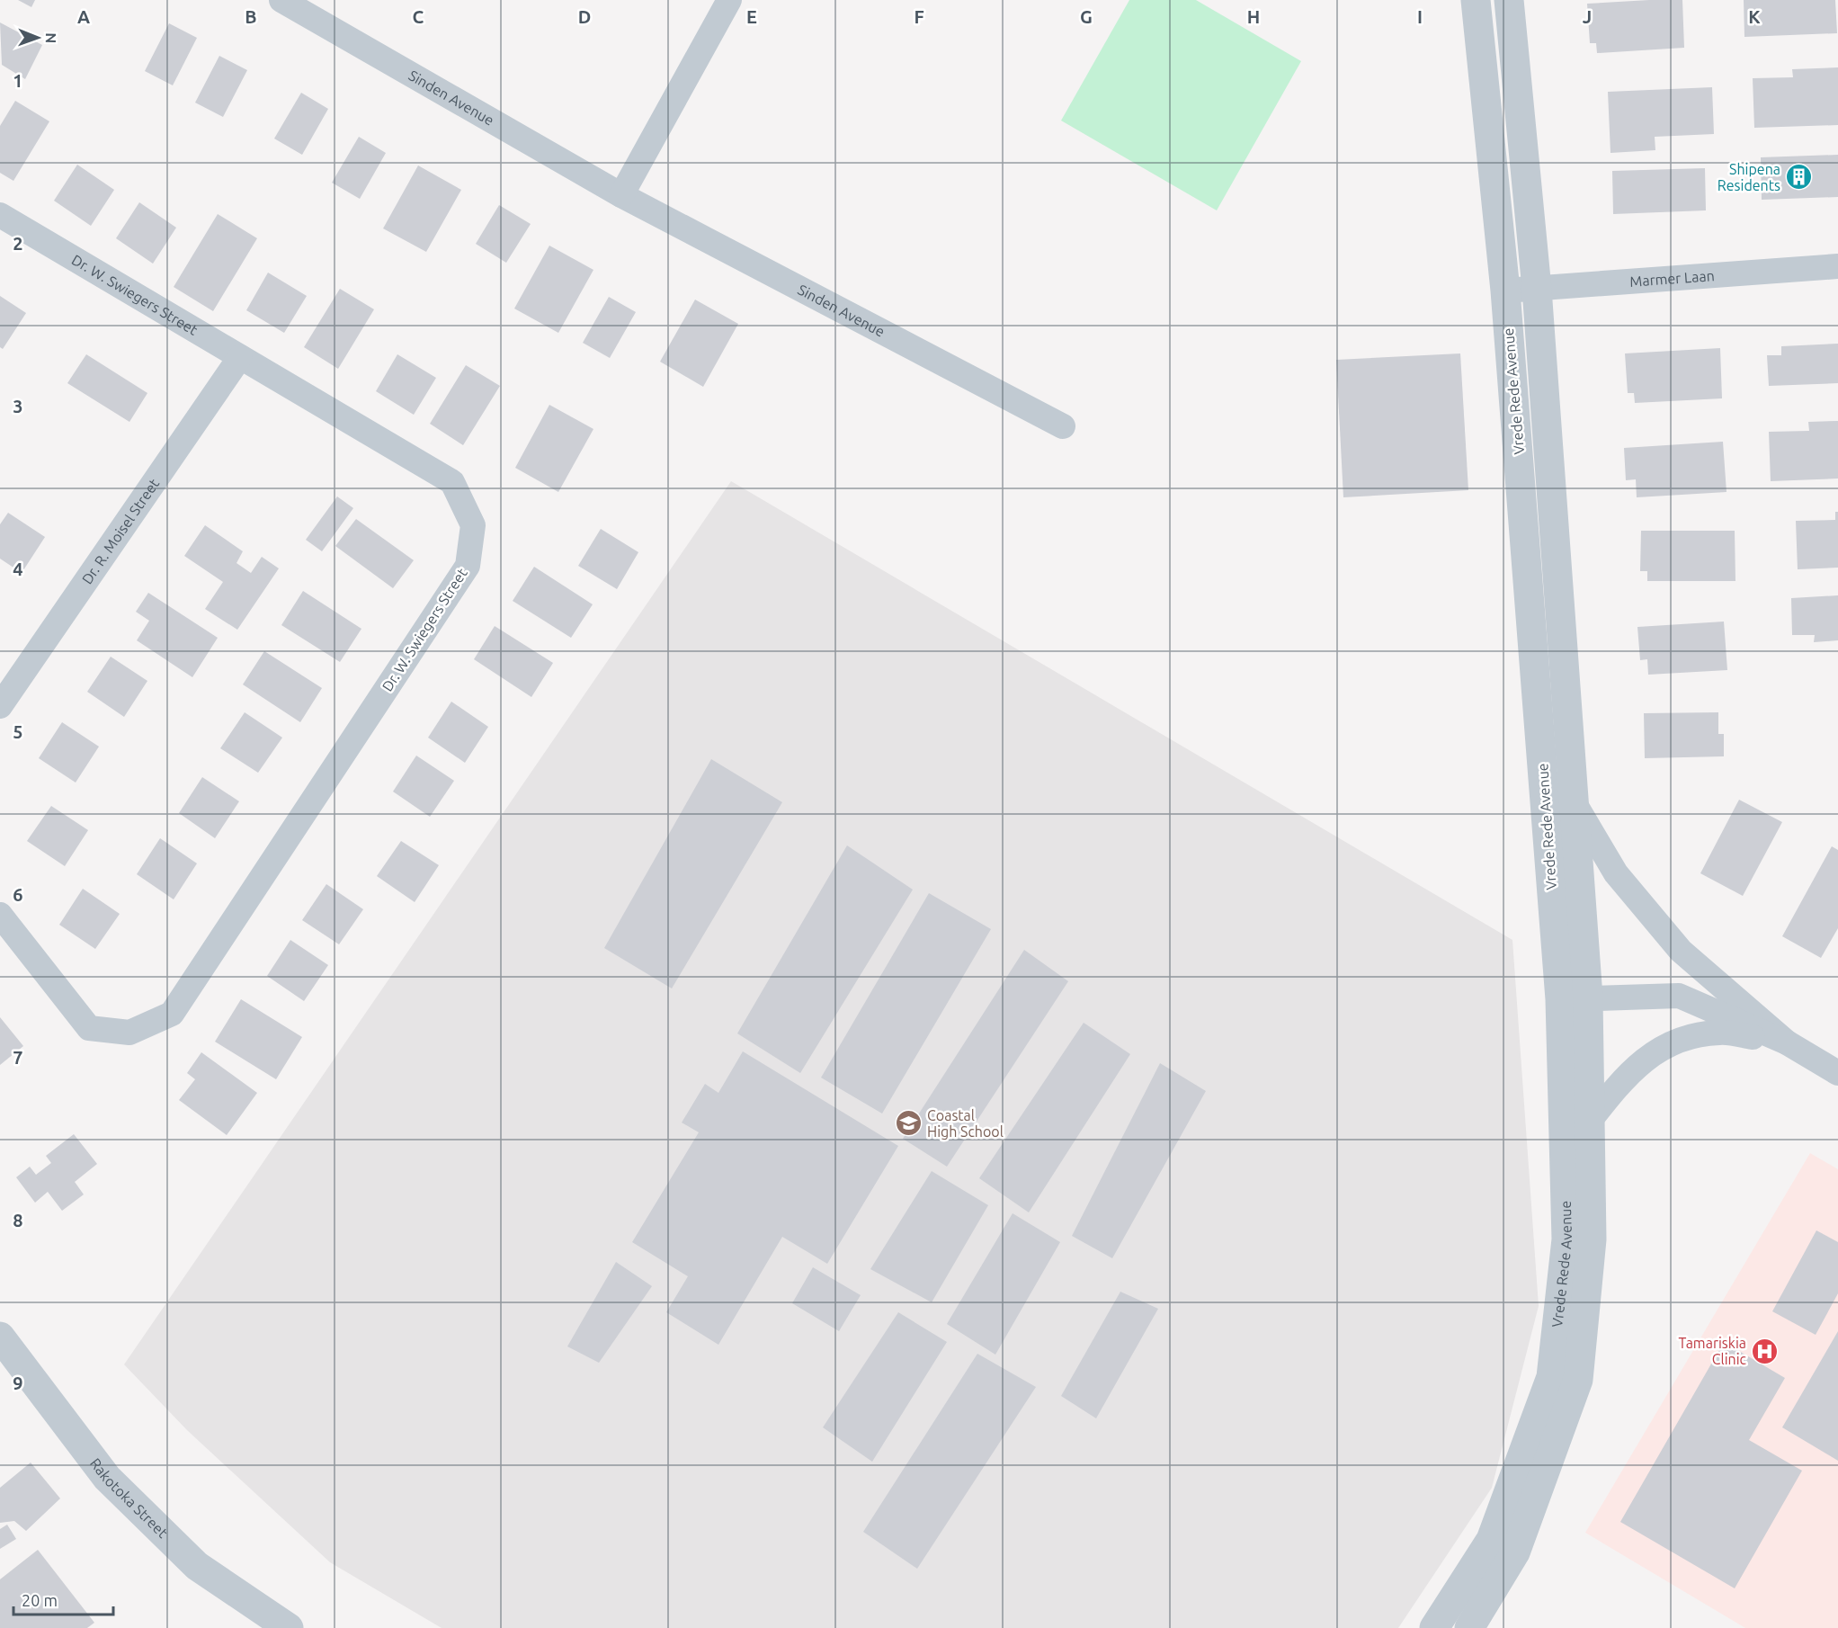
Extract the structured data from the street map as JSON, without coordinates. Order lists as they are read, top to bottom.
{
  "streets": {
    "street": [
      "Sinden Avenue",
      "Marmer Laan",
      "Dr. W. Swiegers Street",
      "Vrede Rede Avenue",
      "Dr. R. Moisel Street",
      "Rakotoka Street"
    ]
  },
  "crossings": [
    ["Marmer Laan", "Vrede Rede Avenue"],
    ["Dr. W. Swiegers Street", "Dr. R. Moisel Street"]
  ],
  "places": {
    "building": ["Shipena Residents"],
    "school or university": ["Coastal High School"],
    "hospital": ["Tamariskia Clinic"]
  },
  "scale_bar": "20 m",
  "north": "right",
  "grid": {
    "columns": [
      "A",
      "B",
      "C",
      "D",
      "E",
      "F",
      "G",
      "H",
      "I",
      "J",
      "K"
    ],
    "rows": [
      "1",
      "2",
      "3",
      "4",
      "5",
      "6",
      "7",
      "8",
      "9"
    ]
  }
}
